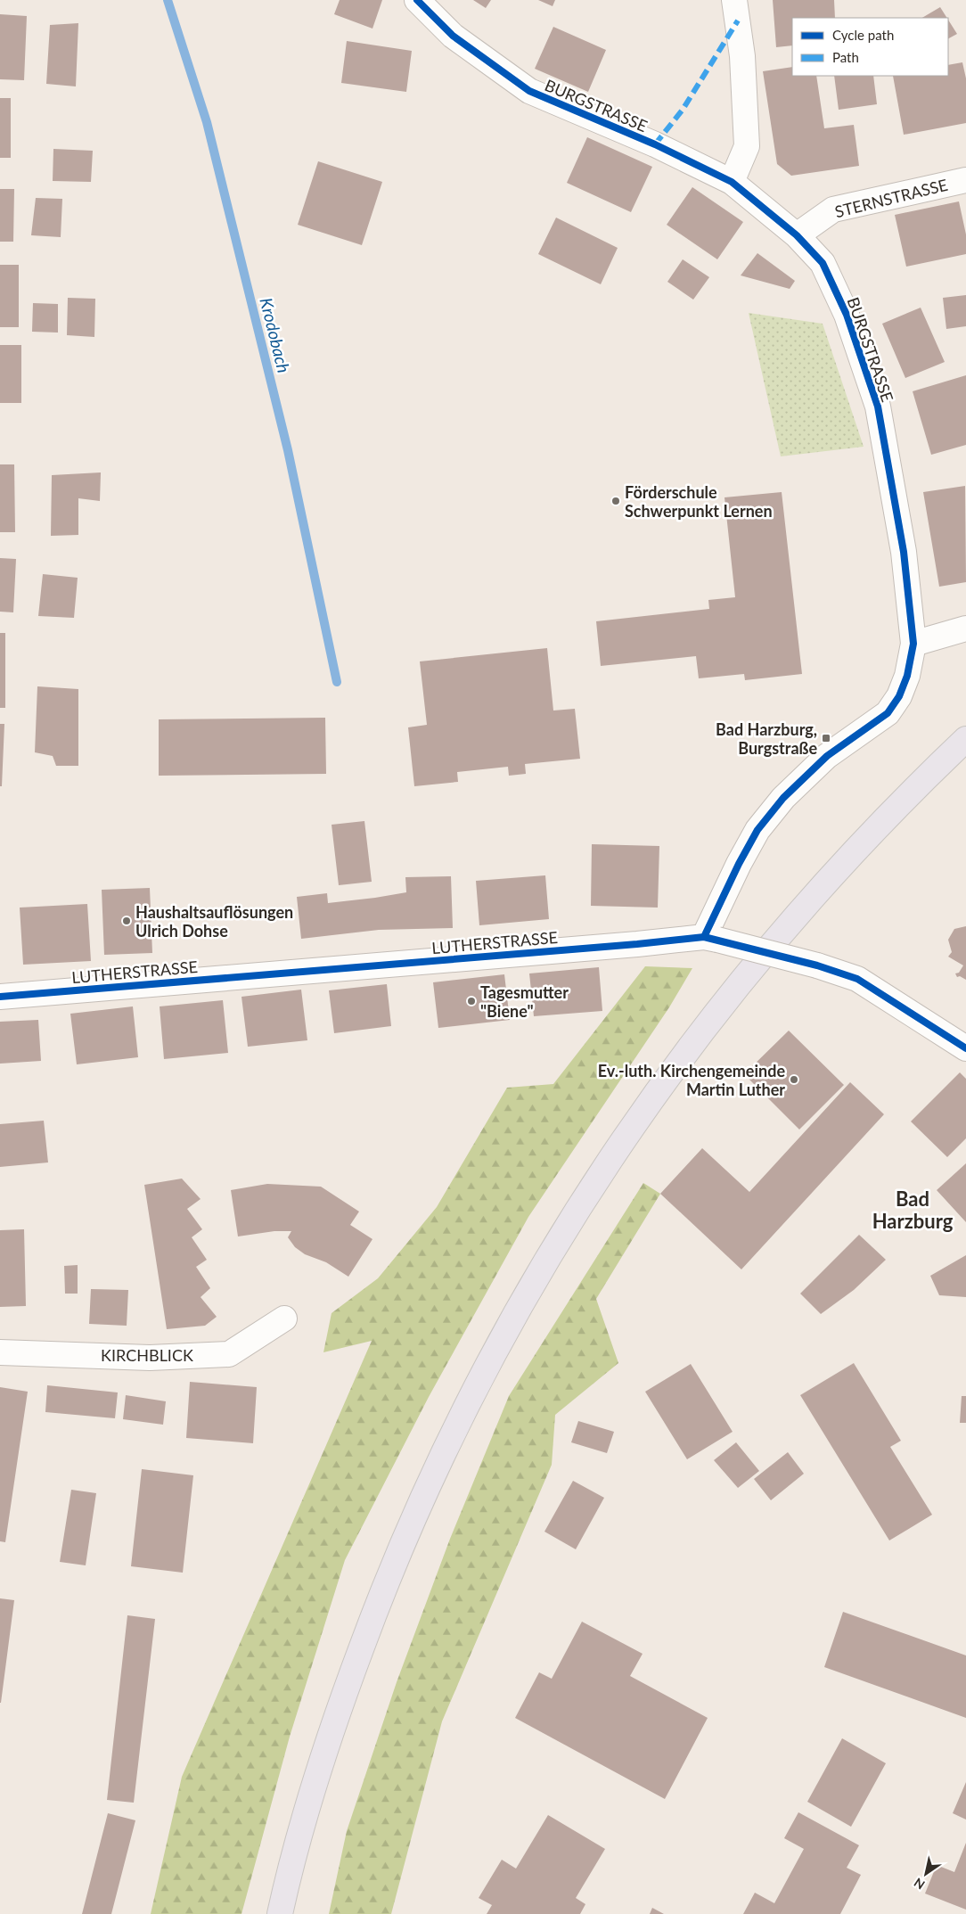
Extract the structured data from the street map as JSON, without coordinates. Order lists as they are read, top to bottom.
{
  "streets": {
    "street": [
      "BURGSTRASSE",
      "STERNSTRASSE",
      "LUTHERSTRASSE",
      "KIRCHBLICK"
    ]
  },
  "crossings": [
    ["BURGSTRASSE", "STERNSTRASSE"],
    ["BURGSTRASSE", "LUTHERSTRASSE"]
  ],
  "districts": ["Bad Harzburg"],
  "water": ["Krodobach"],
  "places": {
    "other": [
      "Förderschule Schwerpunkt Lernen",
      "Haushaltsauflösungen Ulrich Dohse",
      "Tagesmutter \"Biene\"",
      "Ev.-luth. Kirchengemeinde Martin Luther"
    ],
    "transit": ["Bad Harzburg, Burgstraße"]
  },
  "legend": ["Cycle path", "Path"],
  "north": "bottom left"
}
